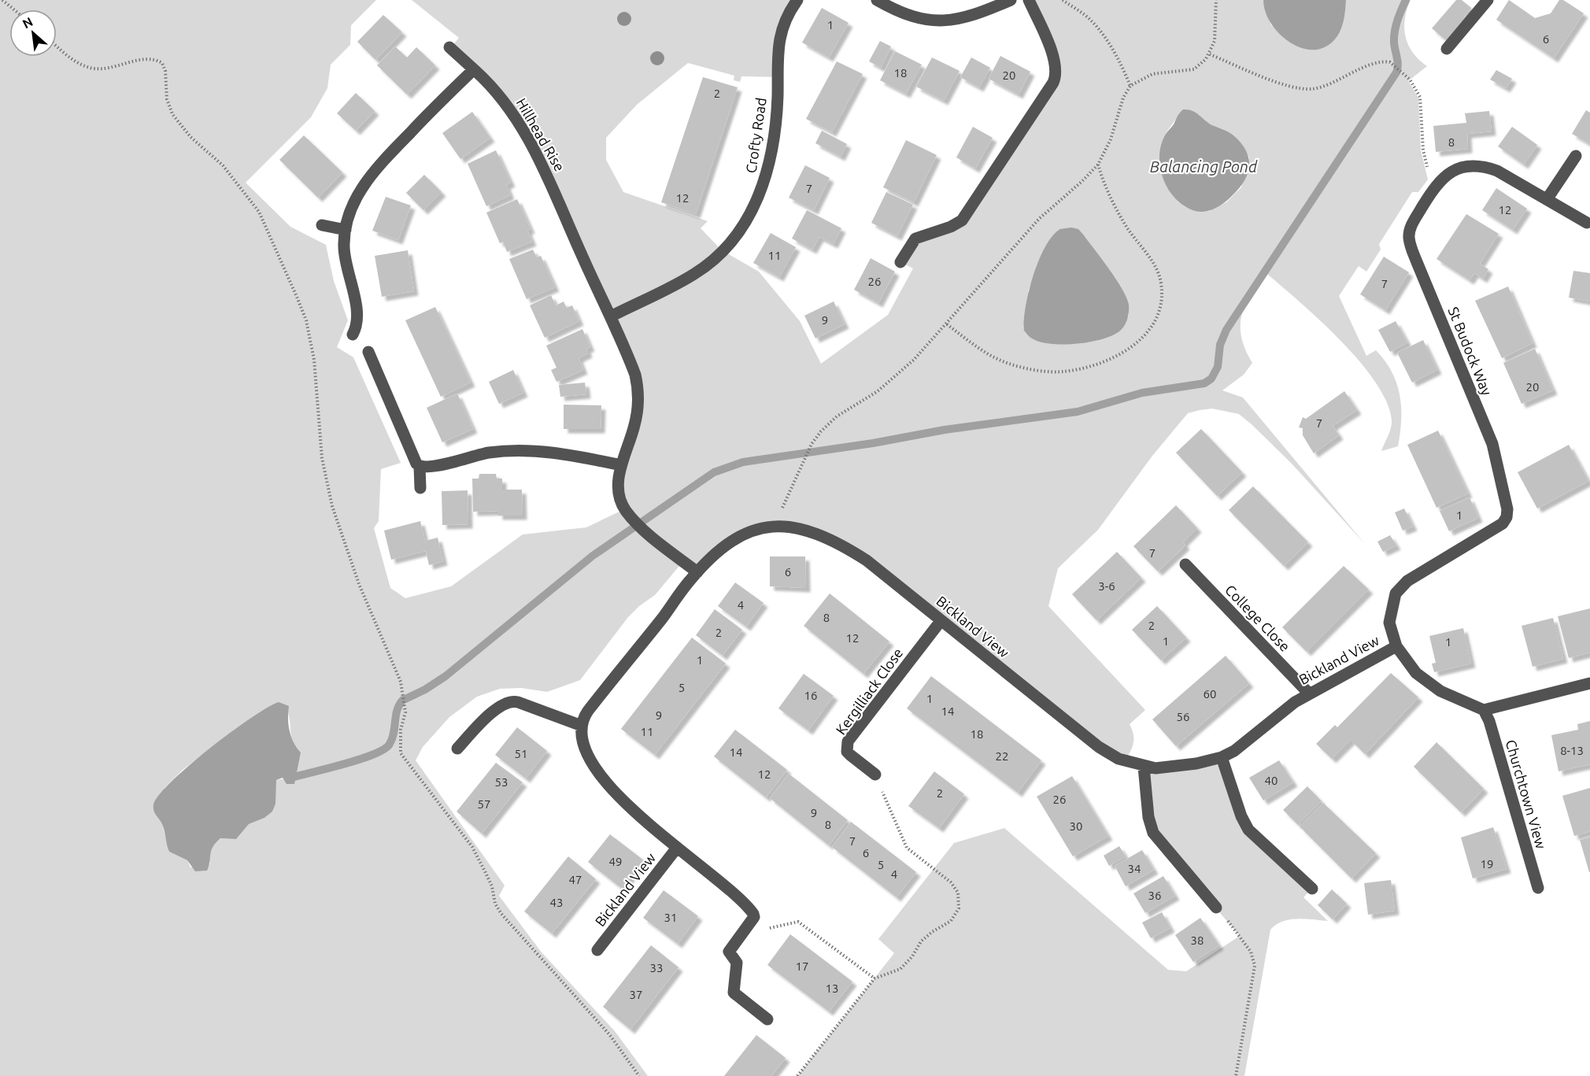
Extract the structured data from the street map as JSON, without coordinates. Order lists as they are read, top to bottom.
{
  "streets": {
    "street": [
      "Hillhead Rise",
      "Crofty Road",
      "St Budock Way",
      "College Close",
      "Bickland View",
      "Kergilliack Close",
      "Churchtown View"
    ]
  },
  "crossings": [
    ["Hillhead Rise", "Crofty Road"],
    ["Hillhead Rise", "Bickland View"],
    ["St Budock Way", "Bickland View"],
    ["College Close", "Bickland View"],
    ["Bickland View", "Kergilliack Close"]
  ],
  "water": ["Balancing Pond"],
  "house_numbers": [
    "1",
    "6",
    "18",
    "20",
    "2",
    "8",
    "7",
    "12",
    "12",
    "11",
    "26",
    "7",
    "9",
    "20",
    "7",
    "1",
    "7",
    "6",
    "3-6",
    "4",
    "8",
    "2",
    "2",
    "12",
    "1",
    "1",
    "1",
    "5",
    "60",
    "16",
    "1",
    "14",
    "9",
    "56",
    "11",
    "18",
    "8-13",
    "14",
    "51",
    "22",
    "12",
    "40",
    "53",
    "2",
    "26",
    "57",
    "9",
    "8",
    "30",
    "7",
    "6",
    "49",
    "19",
    "5",
    "34",
    "4",
    "47",
    "36",
    "43",
    "31",
    "38",
    "17",
    "33",
    "13",
    "37"
  ],
  "north": "top left"
}
